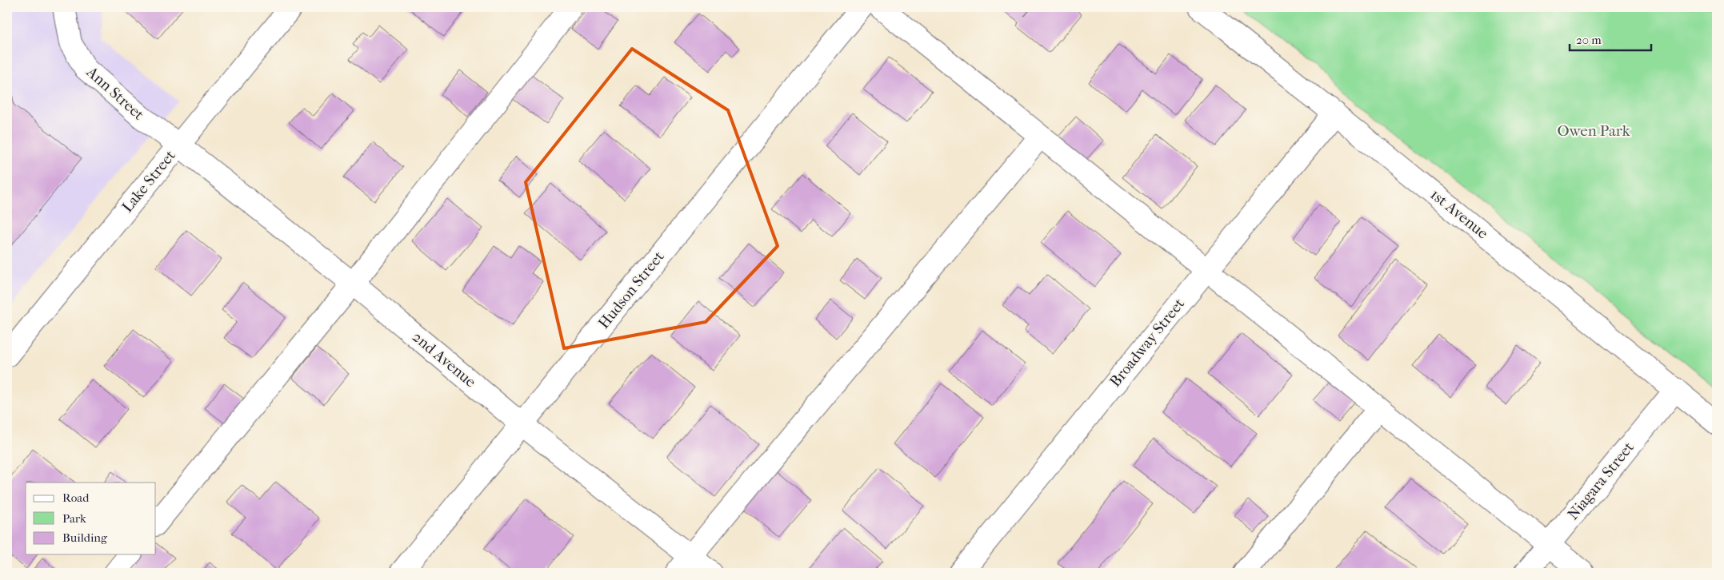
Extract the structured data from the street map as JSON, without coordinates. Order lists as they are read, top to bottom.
{
  "streets": {
    "street": [
      "Ann Street",
      "Lake Street",
      "1st Avenue",
      "Hudson Street",
      "Broadway Street",
      "2nd Avenue",
      "Niagara Street"
    ]
  },
  "crossings": [
    ["Ann Street", "Lake Street"],
    ["Ann Street", "2nd Avenue"],
    ["Lake Street", "2nd Avenue"],
    ["1st Avenue", "Broadway Street"],
    ["1st Avenue", "Niagara Street"],
    ["Hudson Street", "2nd Avenue"]
  ],
  "parks": ["Owen Park"],
  "legend": ["Road", "Park", "Building"],
  "scale_bar": "20 m"
}
